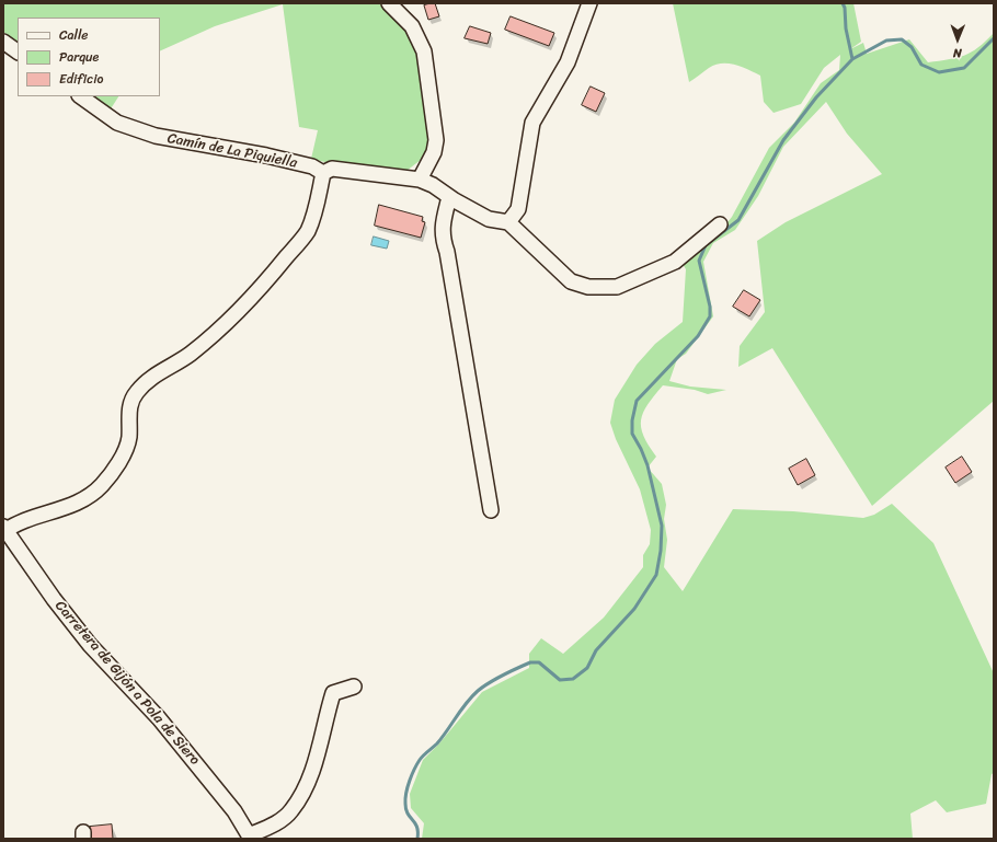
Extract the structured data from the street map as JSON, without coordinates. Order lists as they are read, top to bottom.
{
  "streets": {
    "street": ["Camín de La Piquiella", "Carretera de Gijón a Pola de Siero"]
  },
  "legend": ["Calle", "Parque", "Edificio"],
  "north": "bottom"
}
